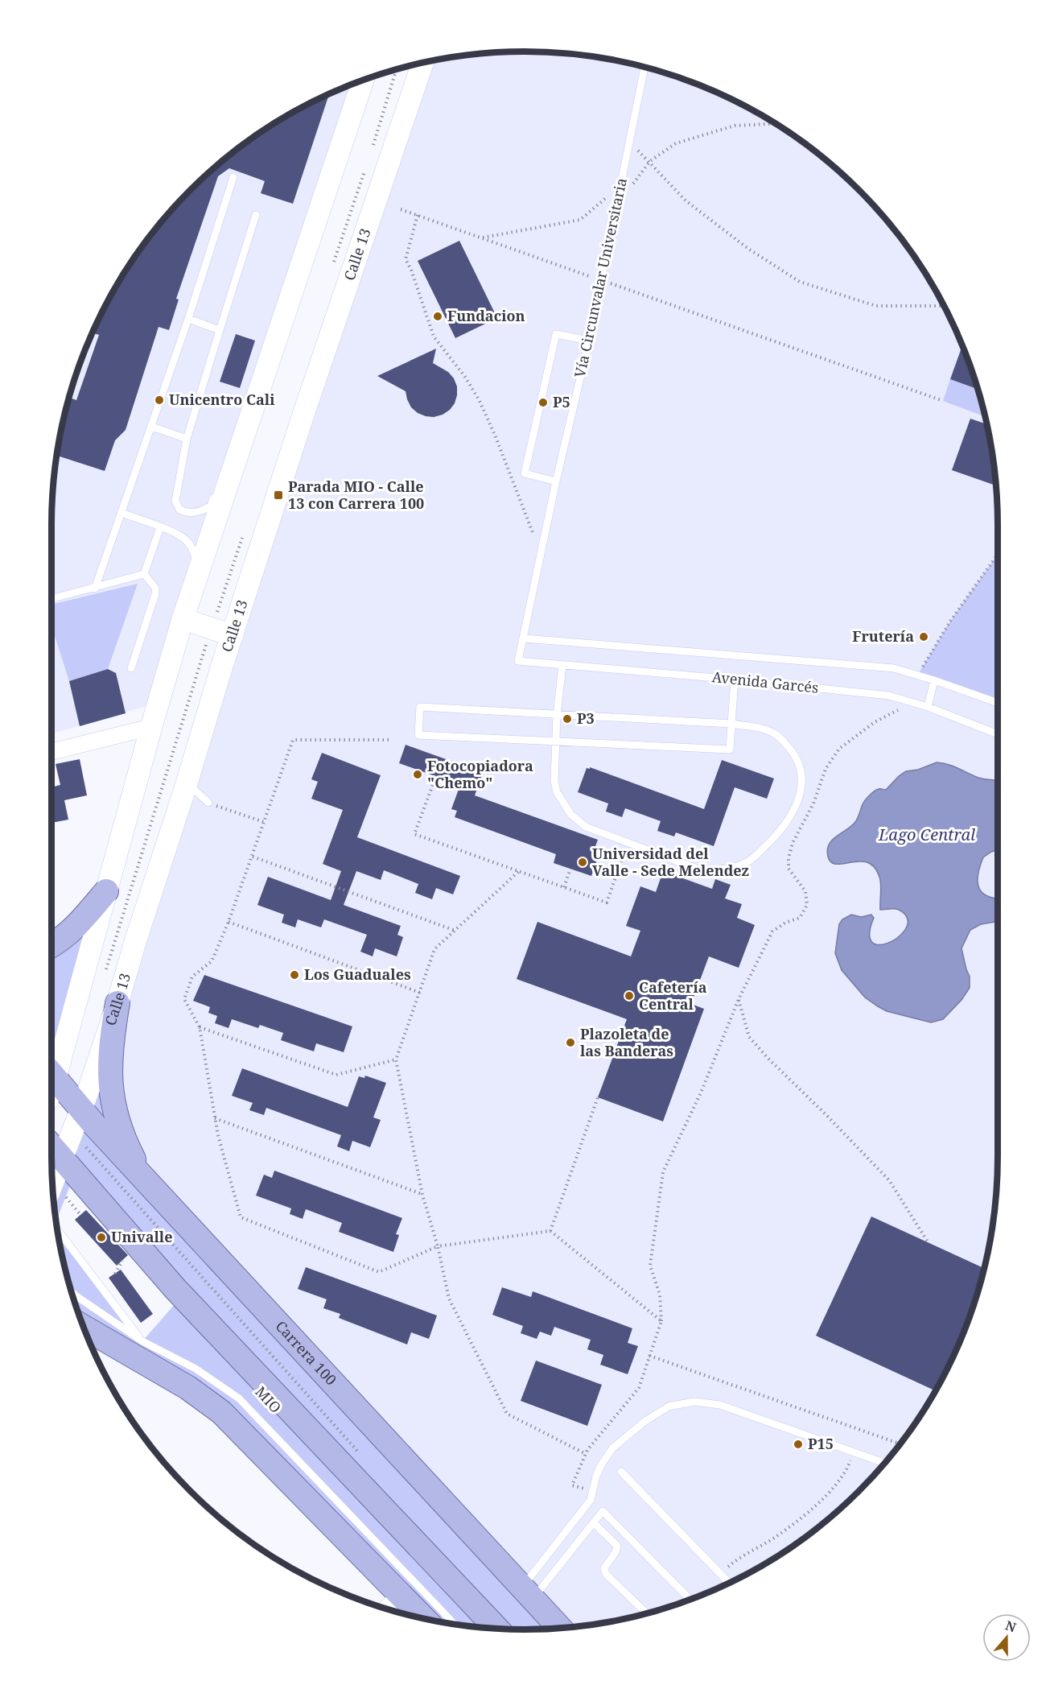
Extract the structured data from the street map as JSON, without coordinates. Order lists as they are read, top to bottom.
{
  "streets": {
    "main road": ["Calle 13", "Carrera 100"],
    "lane": ["Vía Circunvalar Universitaria", "Avenida Garcés", "MIO"]
  },
  "crossings": [
    ["Calle 13", "Carrera 100"],
    ["Vía Circunvalar Universitaria", "Avenida Garcés"]
  ],
  "water": ["Lago Central"],
  "places": {
    "other": [
      "Fundacion",
      "Unicentro Cali",
      "P5",
      "Frutería",
      "P3",
      "Fotocopiadora \"Chemo\"",
      "Universidad del Valle - Sede Melendez",
      "Los Guaduales",
      "Cafetería Central",
      "Plazoleta de las Banderas",
      "Univalle",
      "P15"
    ],
    "transit": ["Parada MIO - Calle 13 con Carrera 100"]
  },
  "north": "top"
}
